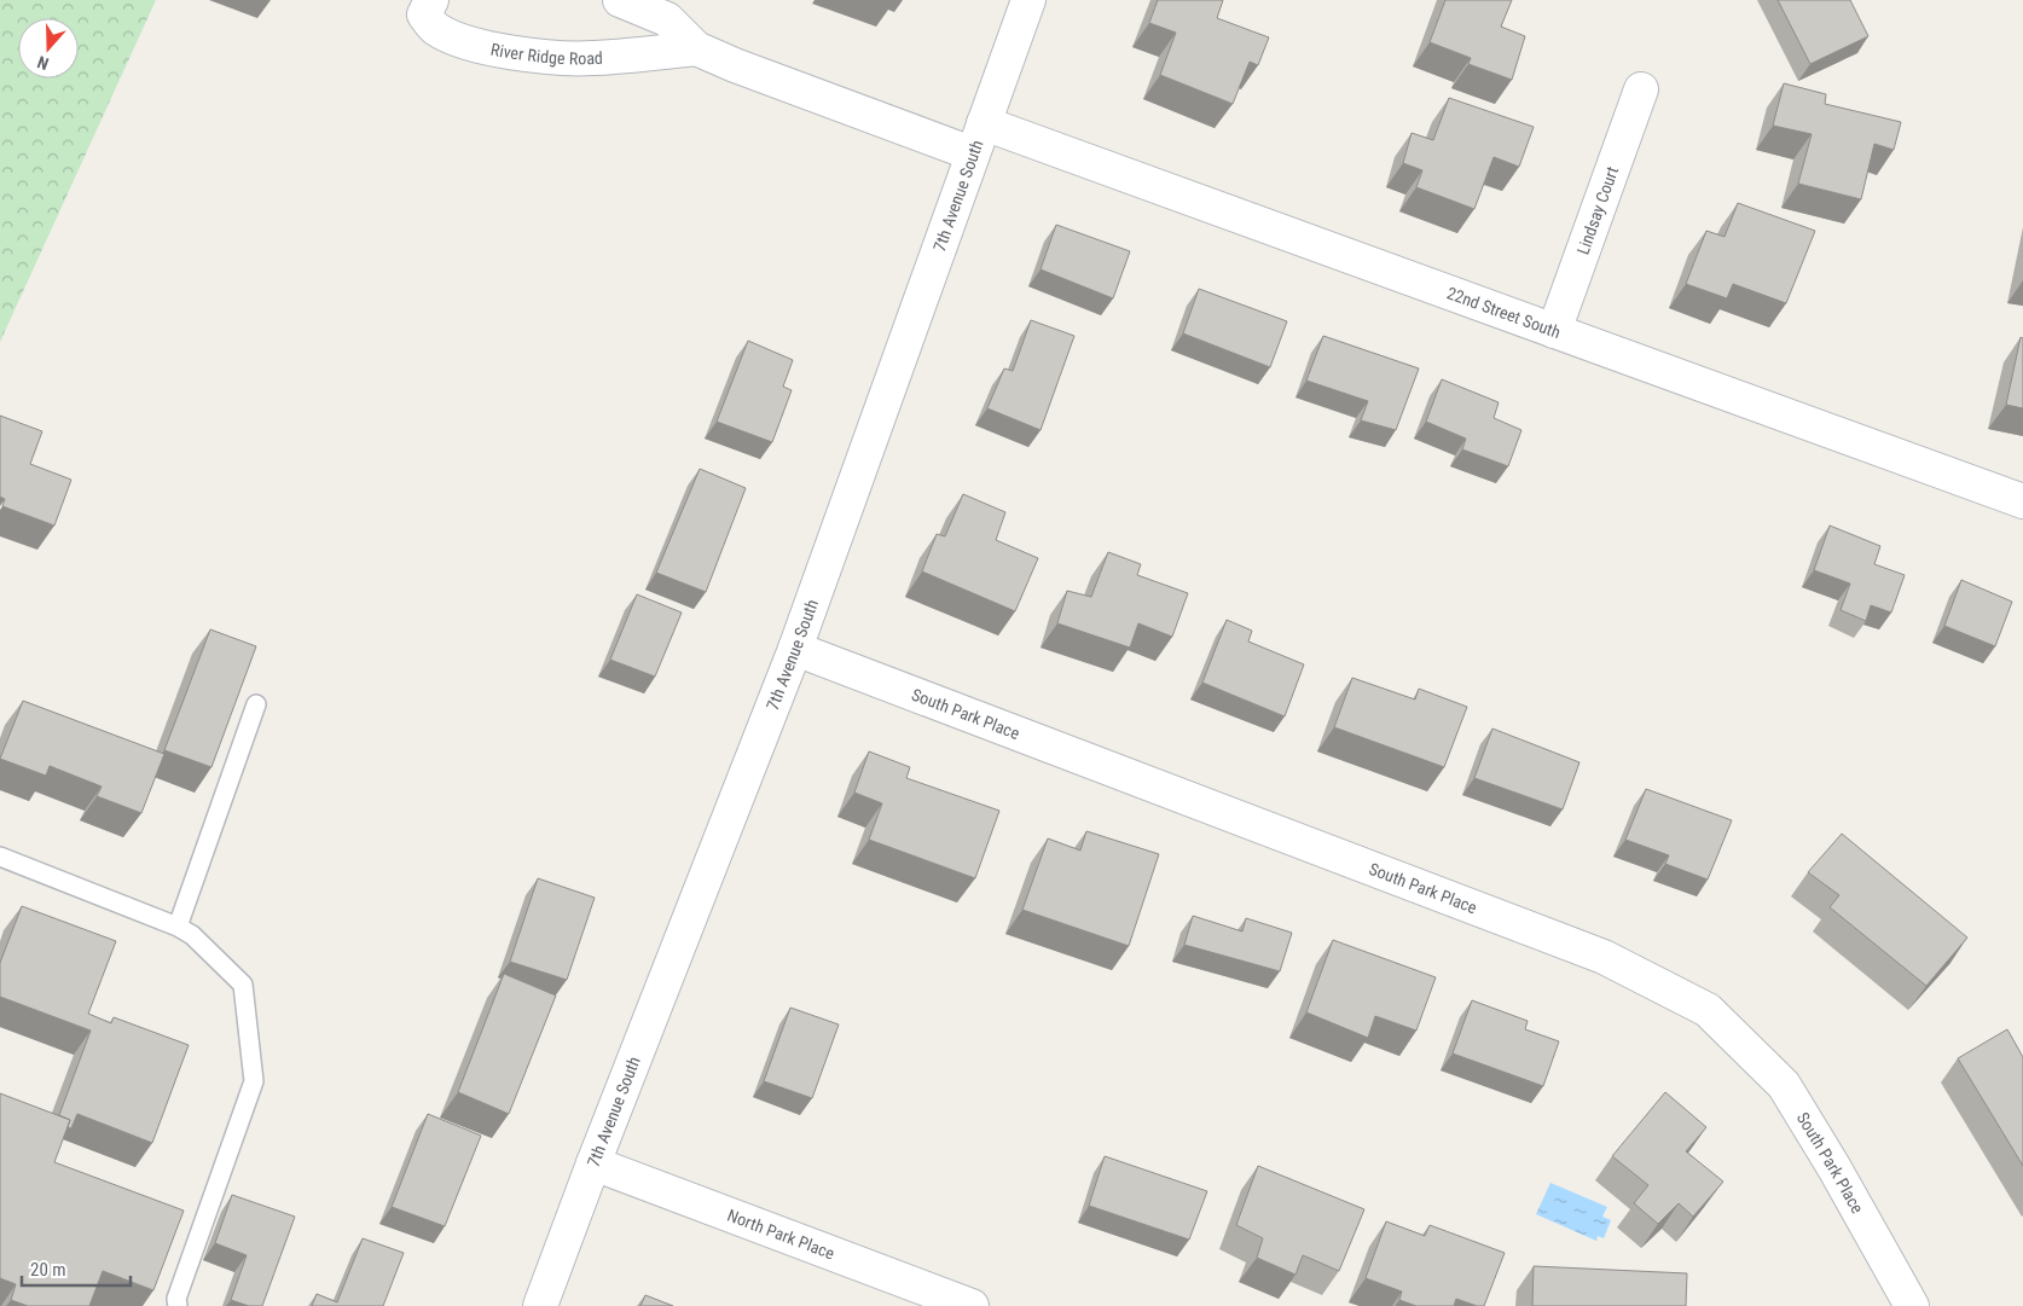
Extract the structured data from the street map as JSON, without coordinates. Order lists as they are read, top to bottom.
{
  "streets": {
    "street": [
      "River Ridge Road",
      "7th Avenue South",
      "Lindsay Court",
      "22nd Street South",
      "South Park Place",
      "North Park Place"
    ]
  },
  "crossings": [
    ["River Ridge Road", "7th Avenue South"],
    ["River Ridge Road", "22nd Street South"],
    ["7th Avenue South", "22nd Street South"],
    ["7th Avenue South", "South Park Place"],
    ["7th Avenue South", "North Park Place"],
    ["Lindsay Court", "22nd Street South"]
  ],
  "scale_bar": "20 m",
  "north": "bottom"
}
